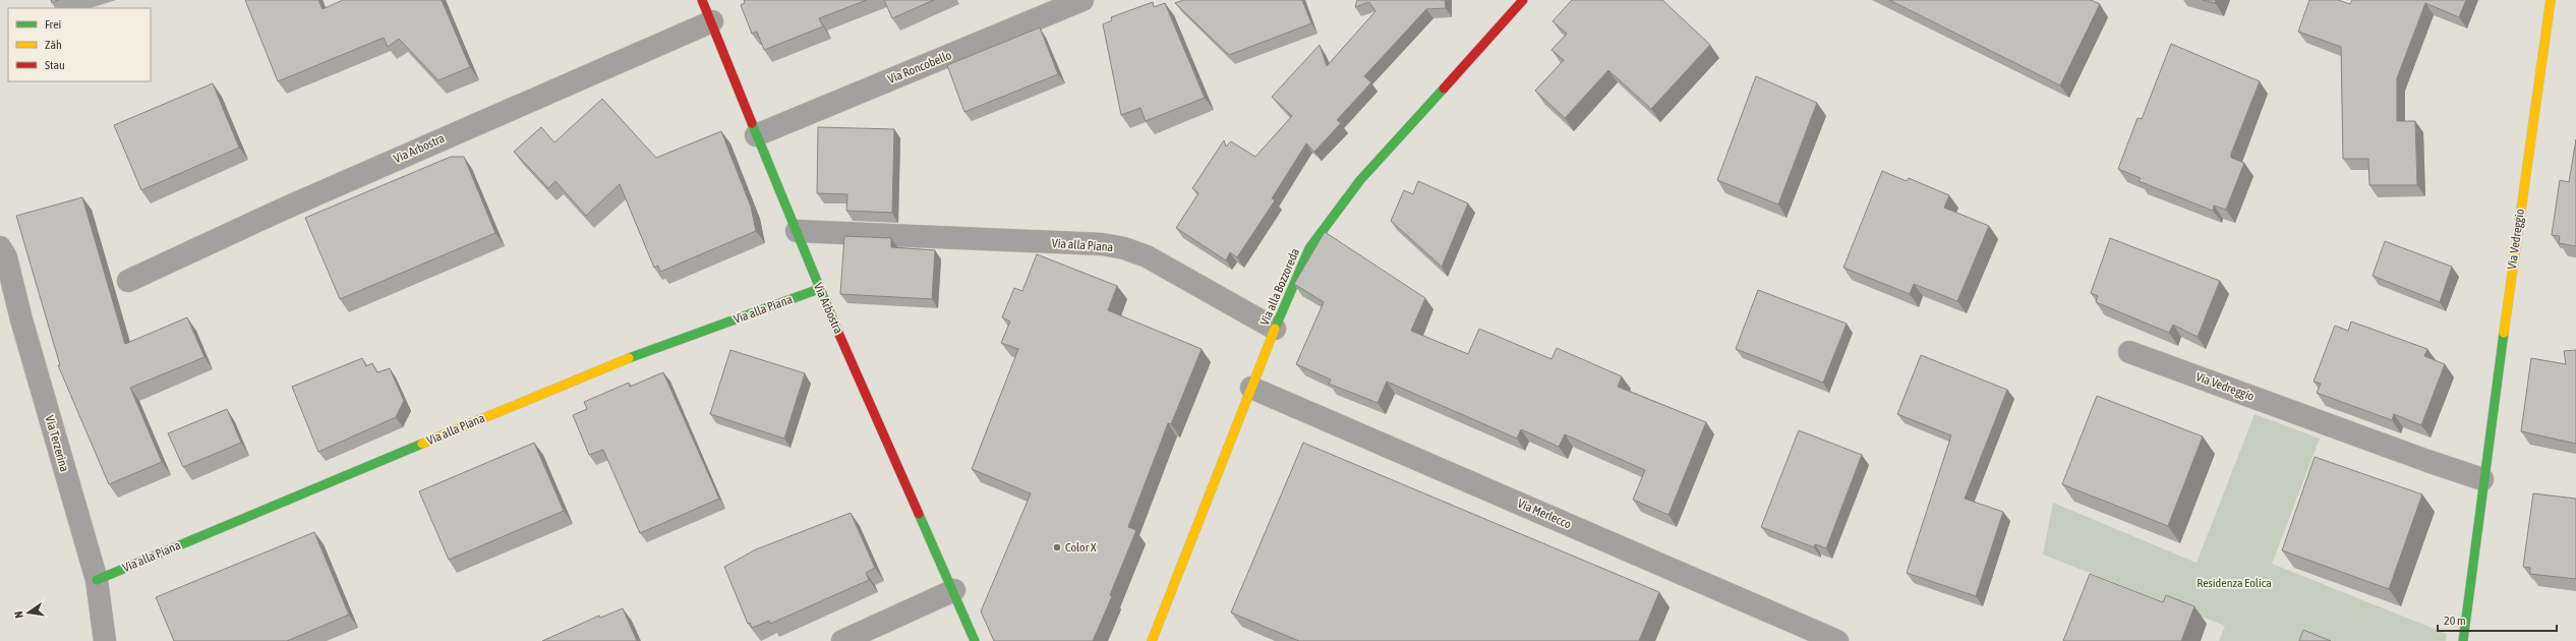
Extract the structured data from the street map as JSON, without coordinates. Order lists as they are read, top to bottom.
{
  "streets": {
    "street": [
      "Via Roncobello",
      "Via Arbostra",
      "Via Vedreggio",
      "Via alla Piana",
      "Via alla Bozzoreda",
      "Via Terzerina",
      "Via Merlecco"
    ]
  },
  "crossings": [
    ["Via Roncobello", "Via Arbostra"],
    ["Via Arbostra", "Via alla Piana"],
    ["Via alla Piana", "Via alla Bozzoreda"],
    ["Via alla Piana", "Via Terzerina"],
    ["Via alla Bozzoreda", "Via Merlecco"]
  ],
  "parks": ["Residenza Eolica"],
  "places": ["Color X"],
  "legend": ["Frei", "Zäh", "Stau"],
  "scale_bar": "20 m",
  "north": "left"
}
